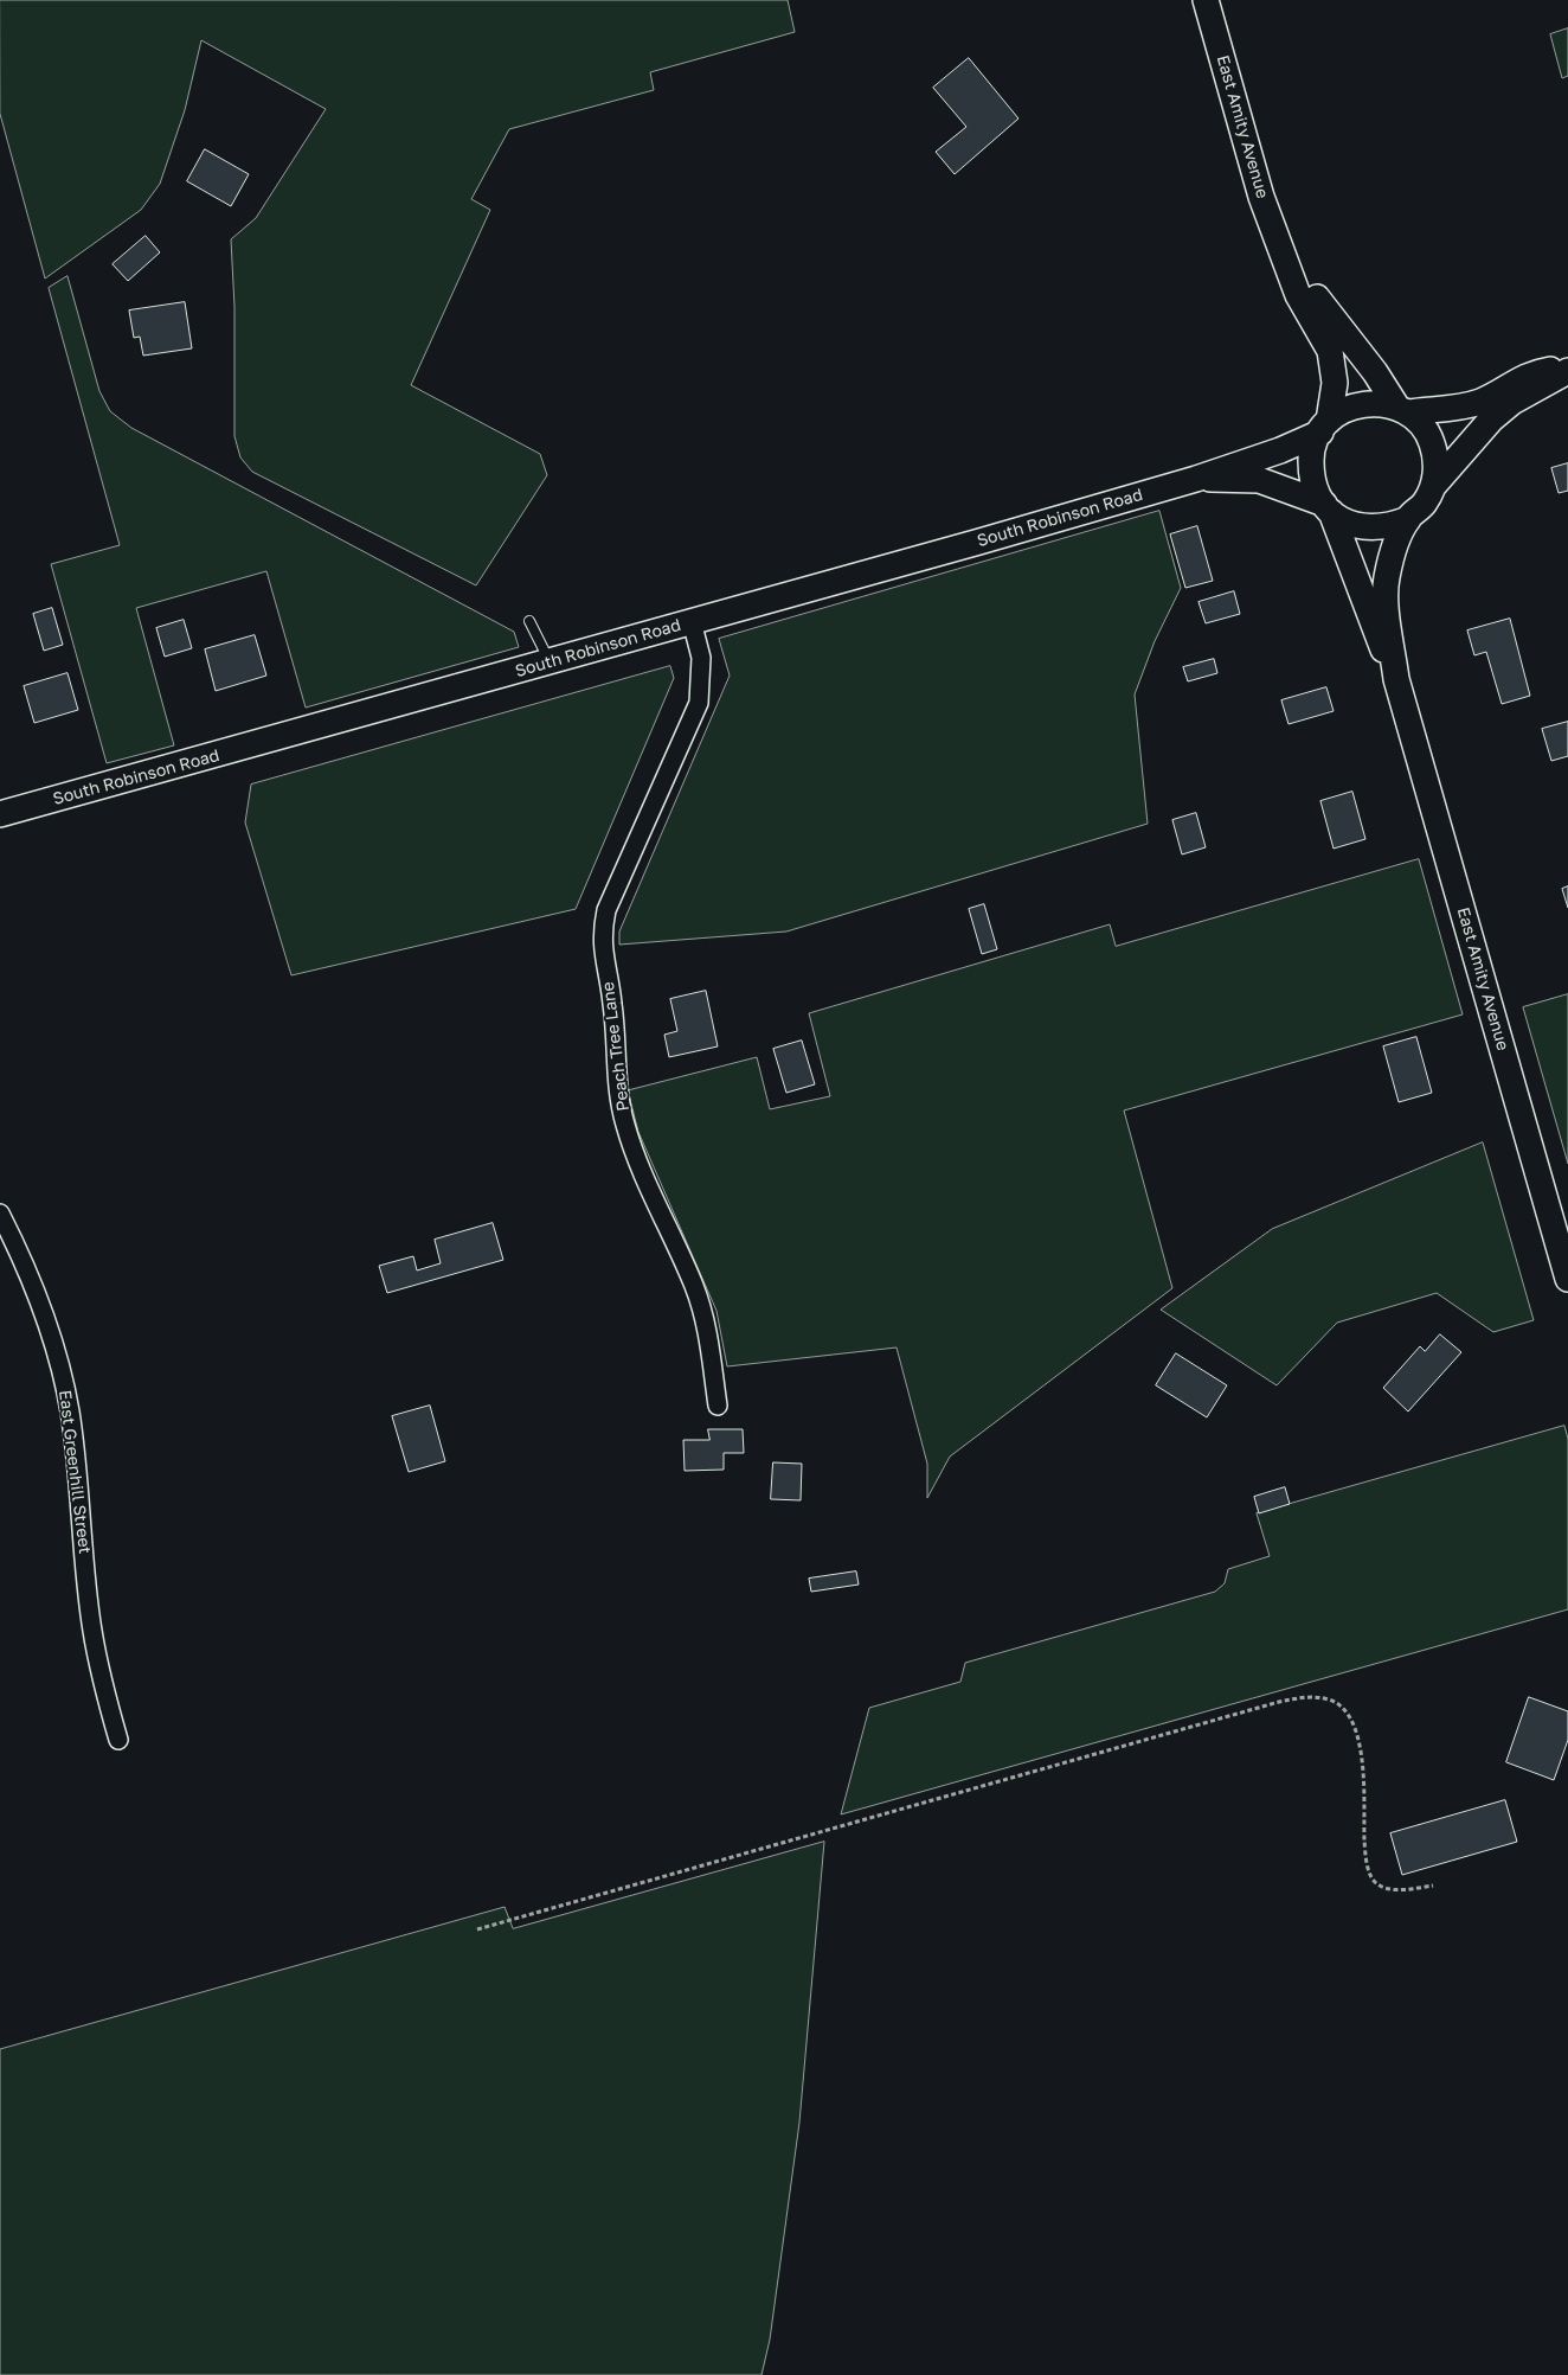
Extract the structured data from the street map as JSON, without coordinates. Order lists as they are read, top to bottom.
{
  "streets": {
    "main road": ["East Amity Avenue", "South Robinson Road"],
    "street": ["Peach Tree Lane", "East Greenhill Street"]
  },
  "crossings": [
    ["East Amity Avenue", "South Robinson Road"],
    ["South Robinson Road", "Peach Tree Lane"]
  ]
}
